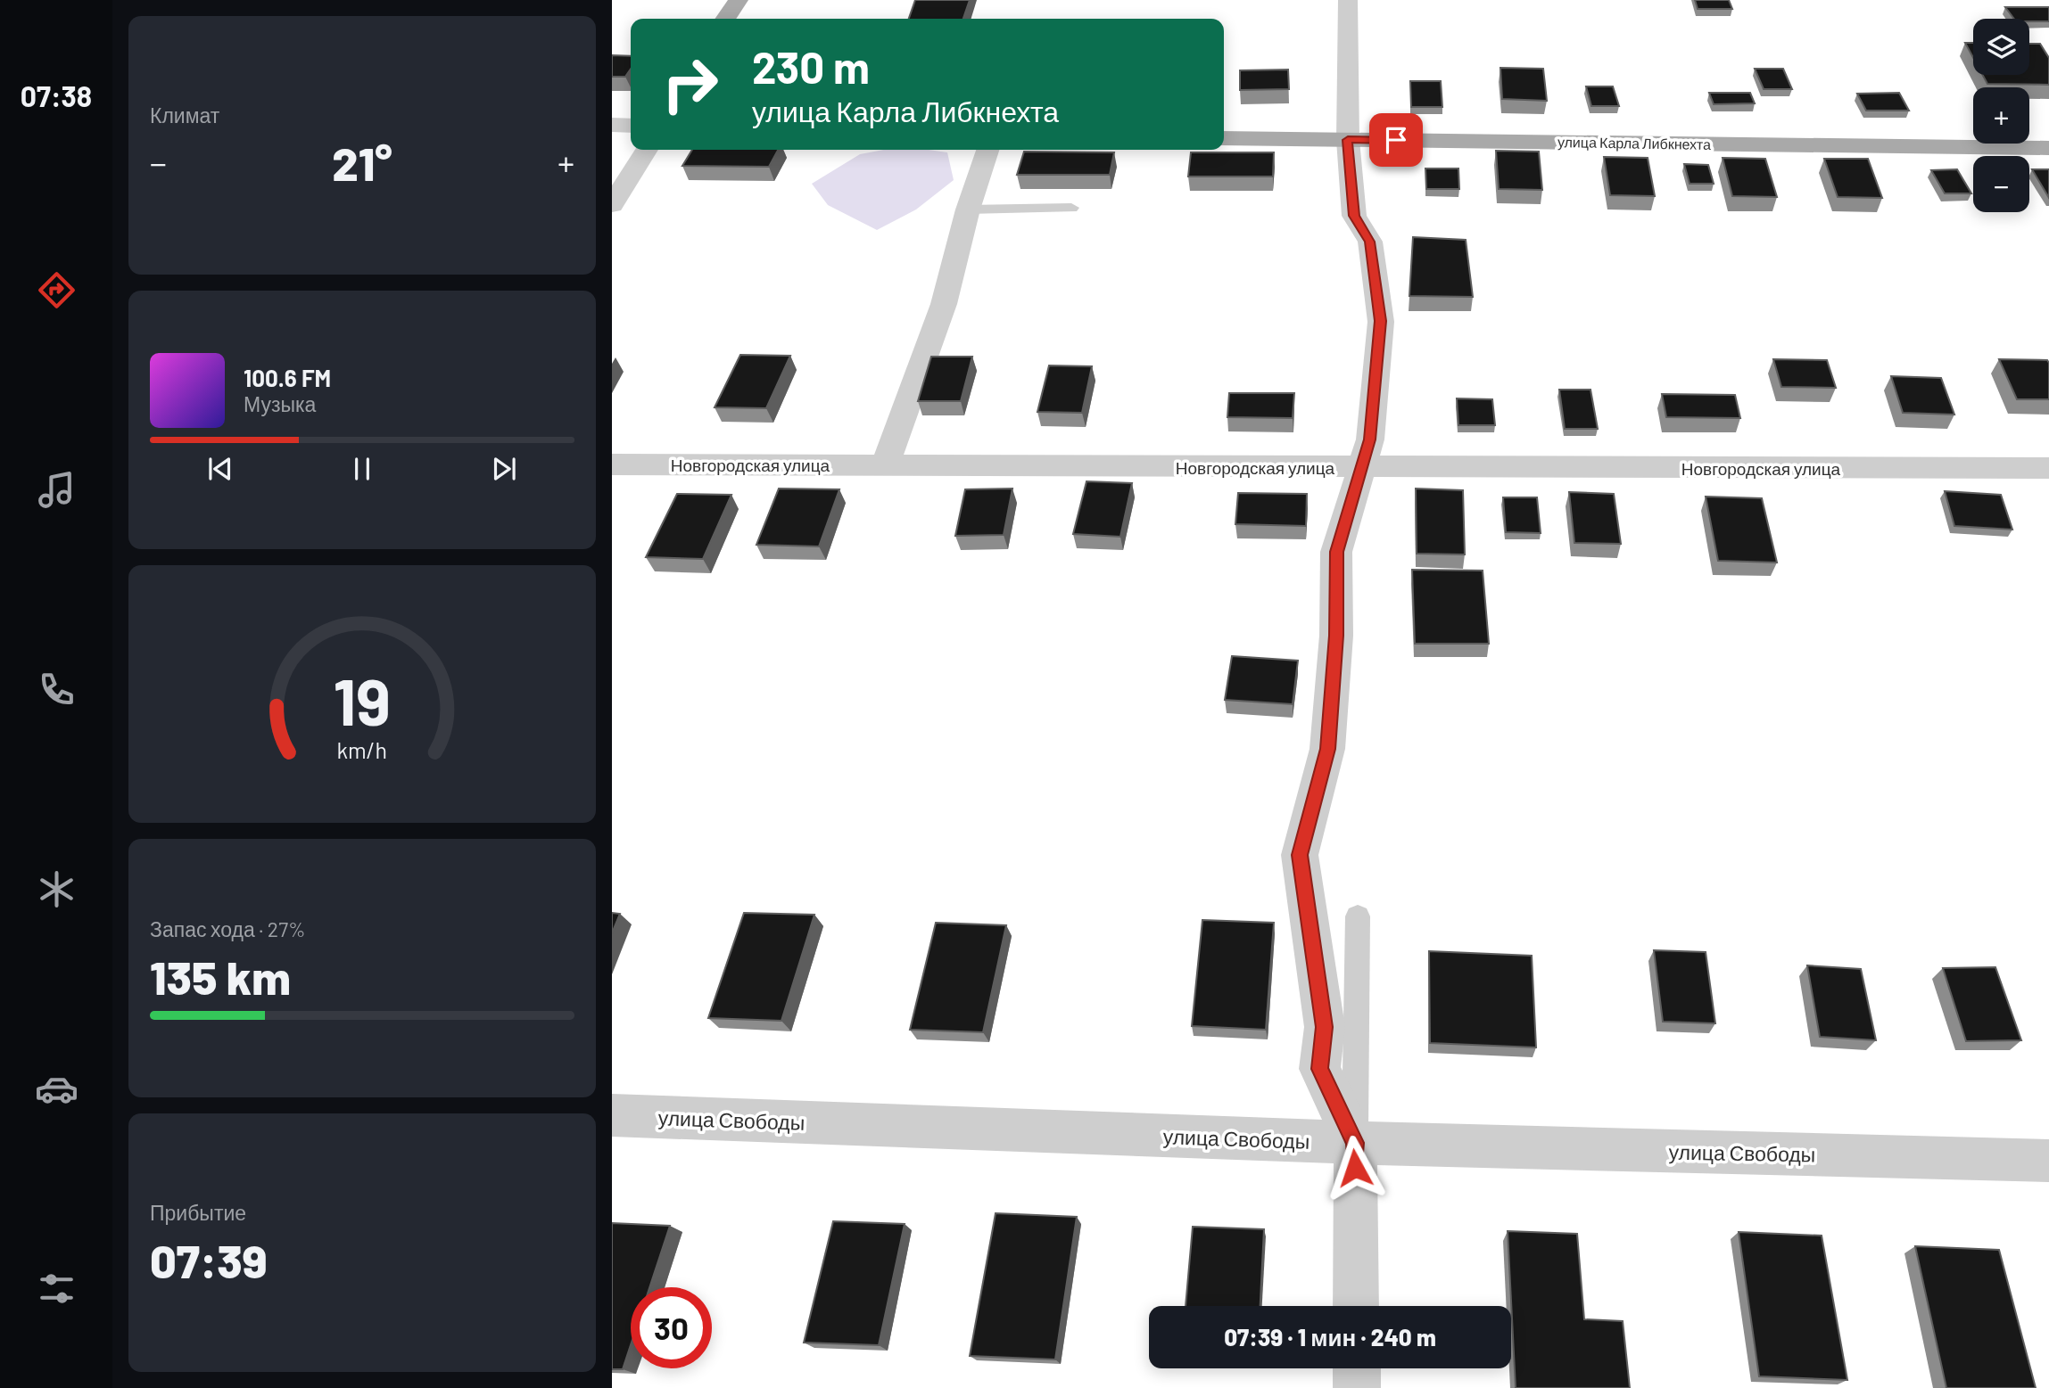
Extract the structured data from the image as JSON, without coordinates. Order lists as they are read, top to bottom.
{
  "streets": {
    "main road": ["улица Карла Либкнехта"],
    "street": ["Новгородская улица", "улица Свободы"]
  },
  "page": {
    "tabs": "07:38",
    "tile": [
      "Климат",
      ["Запас хода · 27%", "135 km"],
      ["Прибытие", "07:39"]
    ],
    "map_buttons": ["+", "−"],
    "turn": ["230 m", "улица Карла Либкнехта"],
    "heat": ["−", "21°", "+"],
    "song": ["100.6 FM", "Музыка"],
    "limit": "30",
    "trip": "07:39 · 1 мин · 240 m",
    "gauge": ["19", "km/h"]
  }
}
